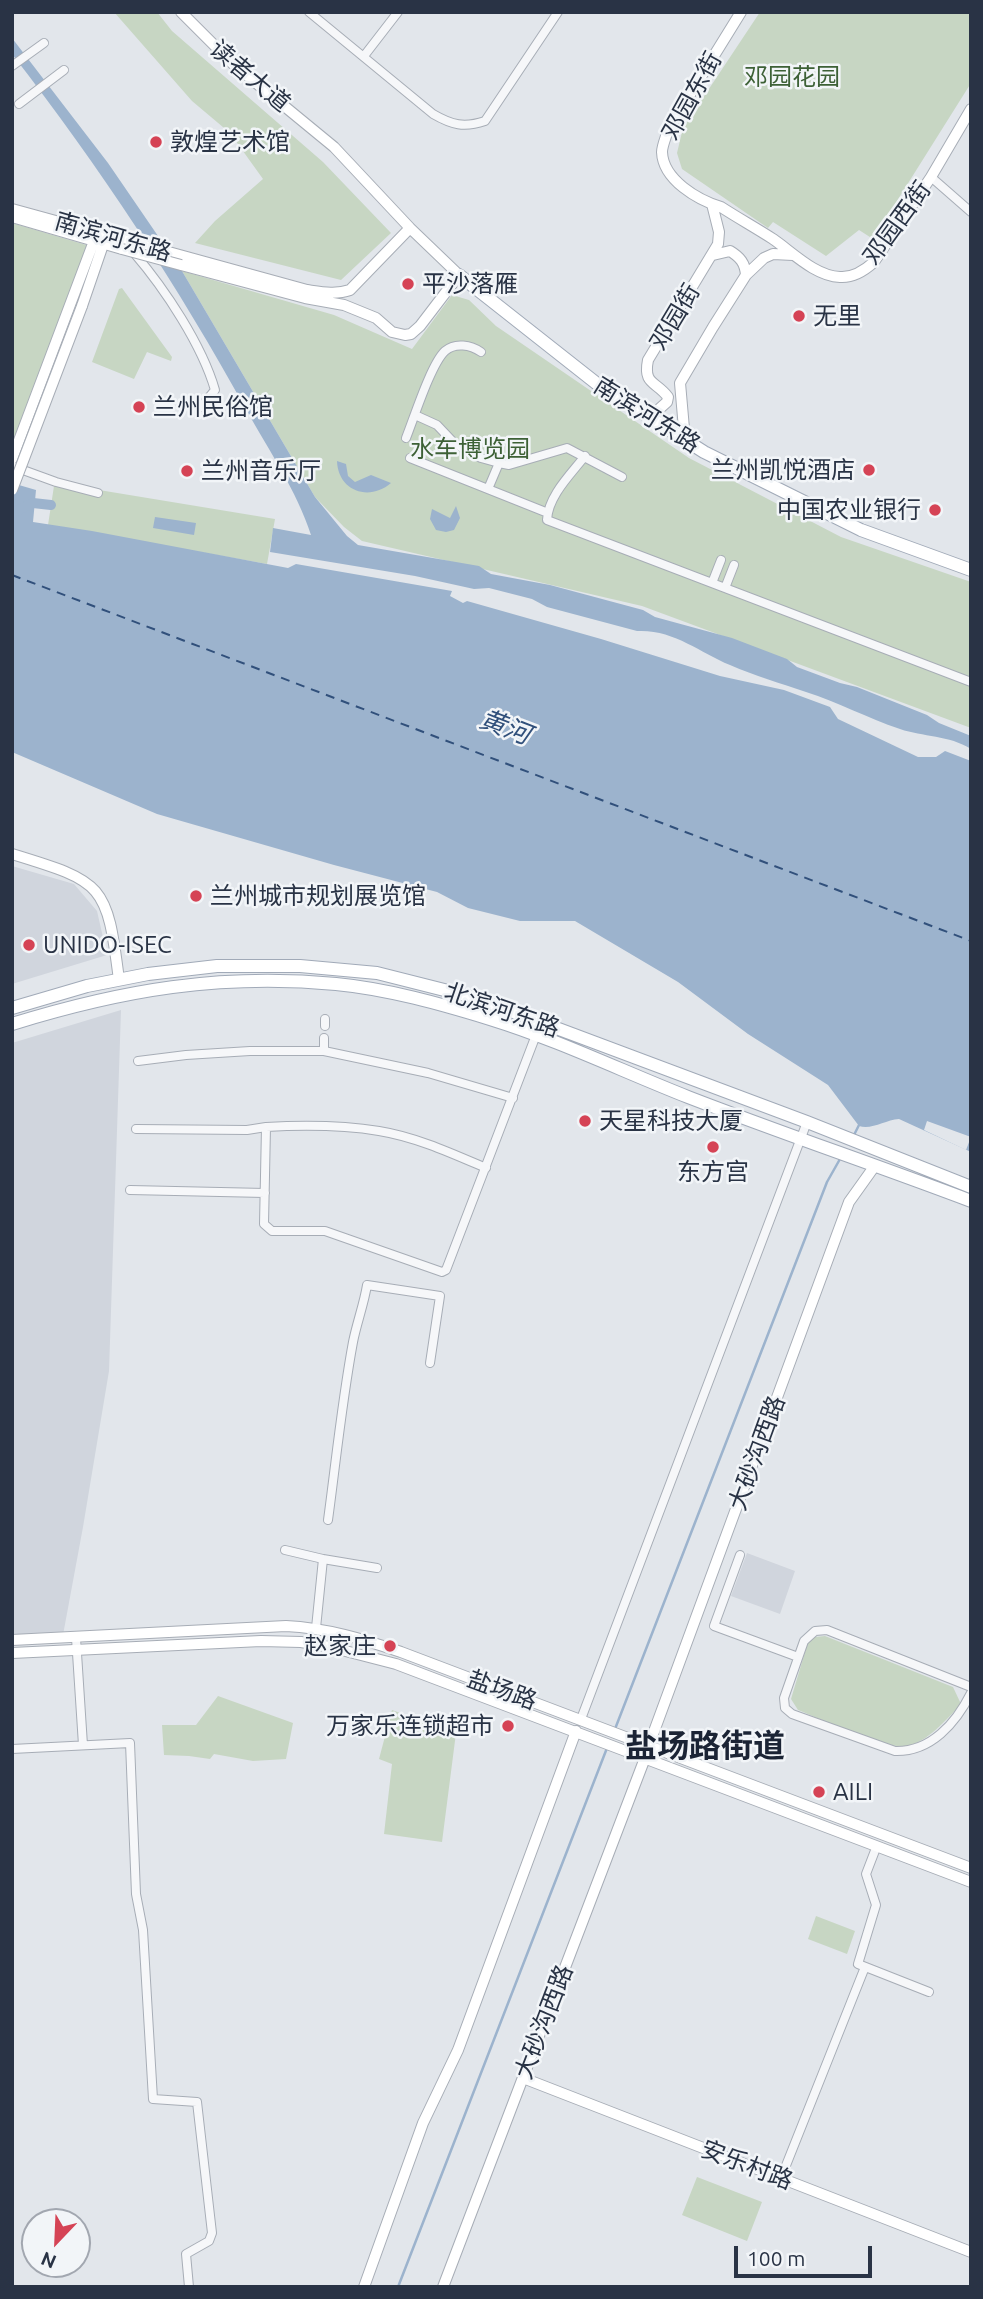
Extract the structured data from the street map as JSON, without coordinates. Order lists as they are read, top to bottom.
{
  "streets": {
    "main road": [
      "读者大道",
      "邓园东街",
      "邓园西街",
      "南滨河东路",
      "邓园街",
      "北滨河东路",
      "大砂沟西路",
      "盐场路",
      "安乐村路"
    ]
  },
  "crossings": [
    ["读者大道", "南滨河东路"],
    ["邓园东街", "邓园西街"],
    ["邓园东街", "邓园街"],
    ["邓园西街", "邓园街"],
    ["南滨河东路", "邓园街"],
    ["北滨河东路", "大砂沟西路"],
    ["大砂沟西路", "盐场路"],
    ["大砂沟西路", "安乐村路"]
  ],
  "districts": ["盐场路街道"],
  "water": ["黄河"],
  "parks": ["邓园花园", "水车博览园"],
  "places": [
    "敦煌艺术馆",
    "平沙落雁",
    "无里",
    "兰州民俗馆",
    "兰州凯悦酒店",
    "兰州音乐厅",
    "中国农业银行",
    "兰州城市规划展览馆",
    "UNIDO-ISEC",
    "天星科技大厦",
    "东方宫",
    "赵家庄",
    "万家乐连锁超市",
    "AILI"
  ],
  "scale_bar": "100 m",
  "north": "bottom left"
}
